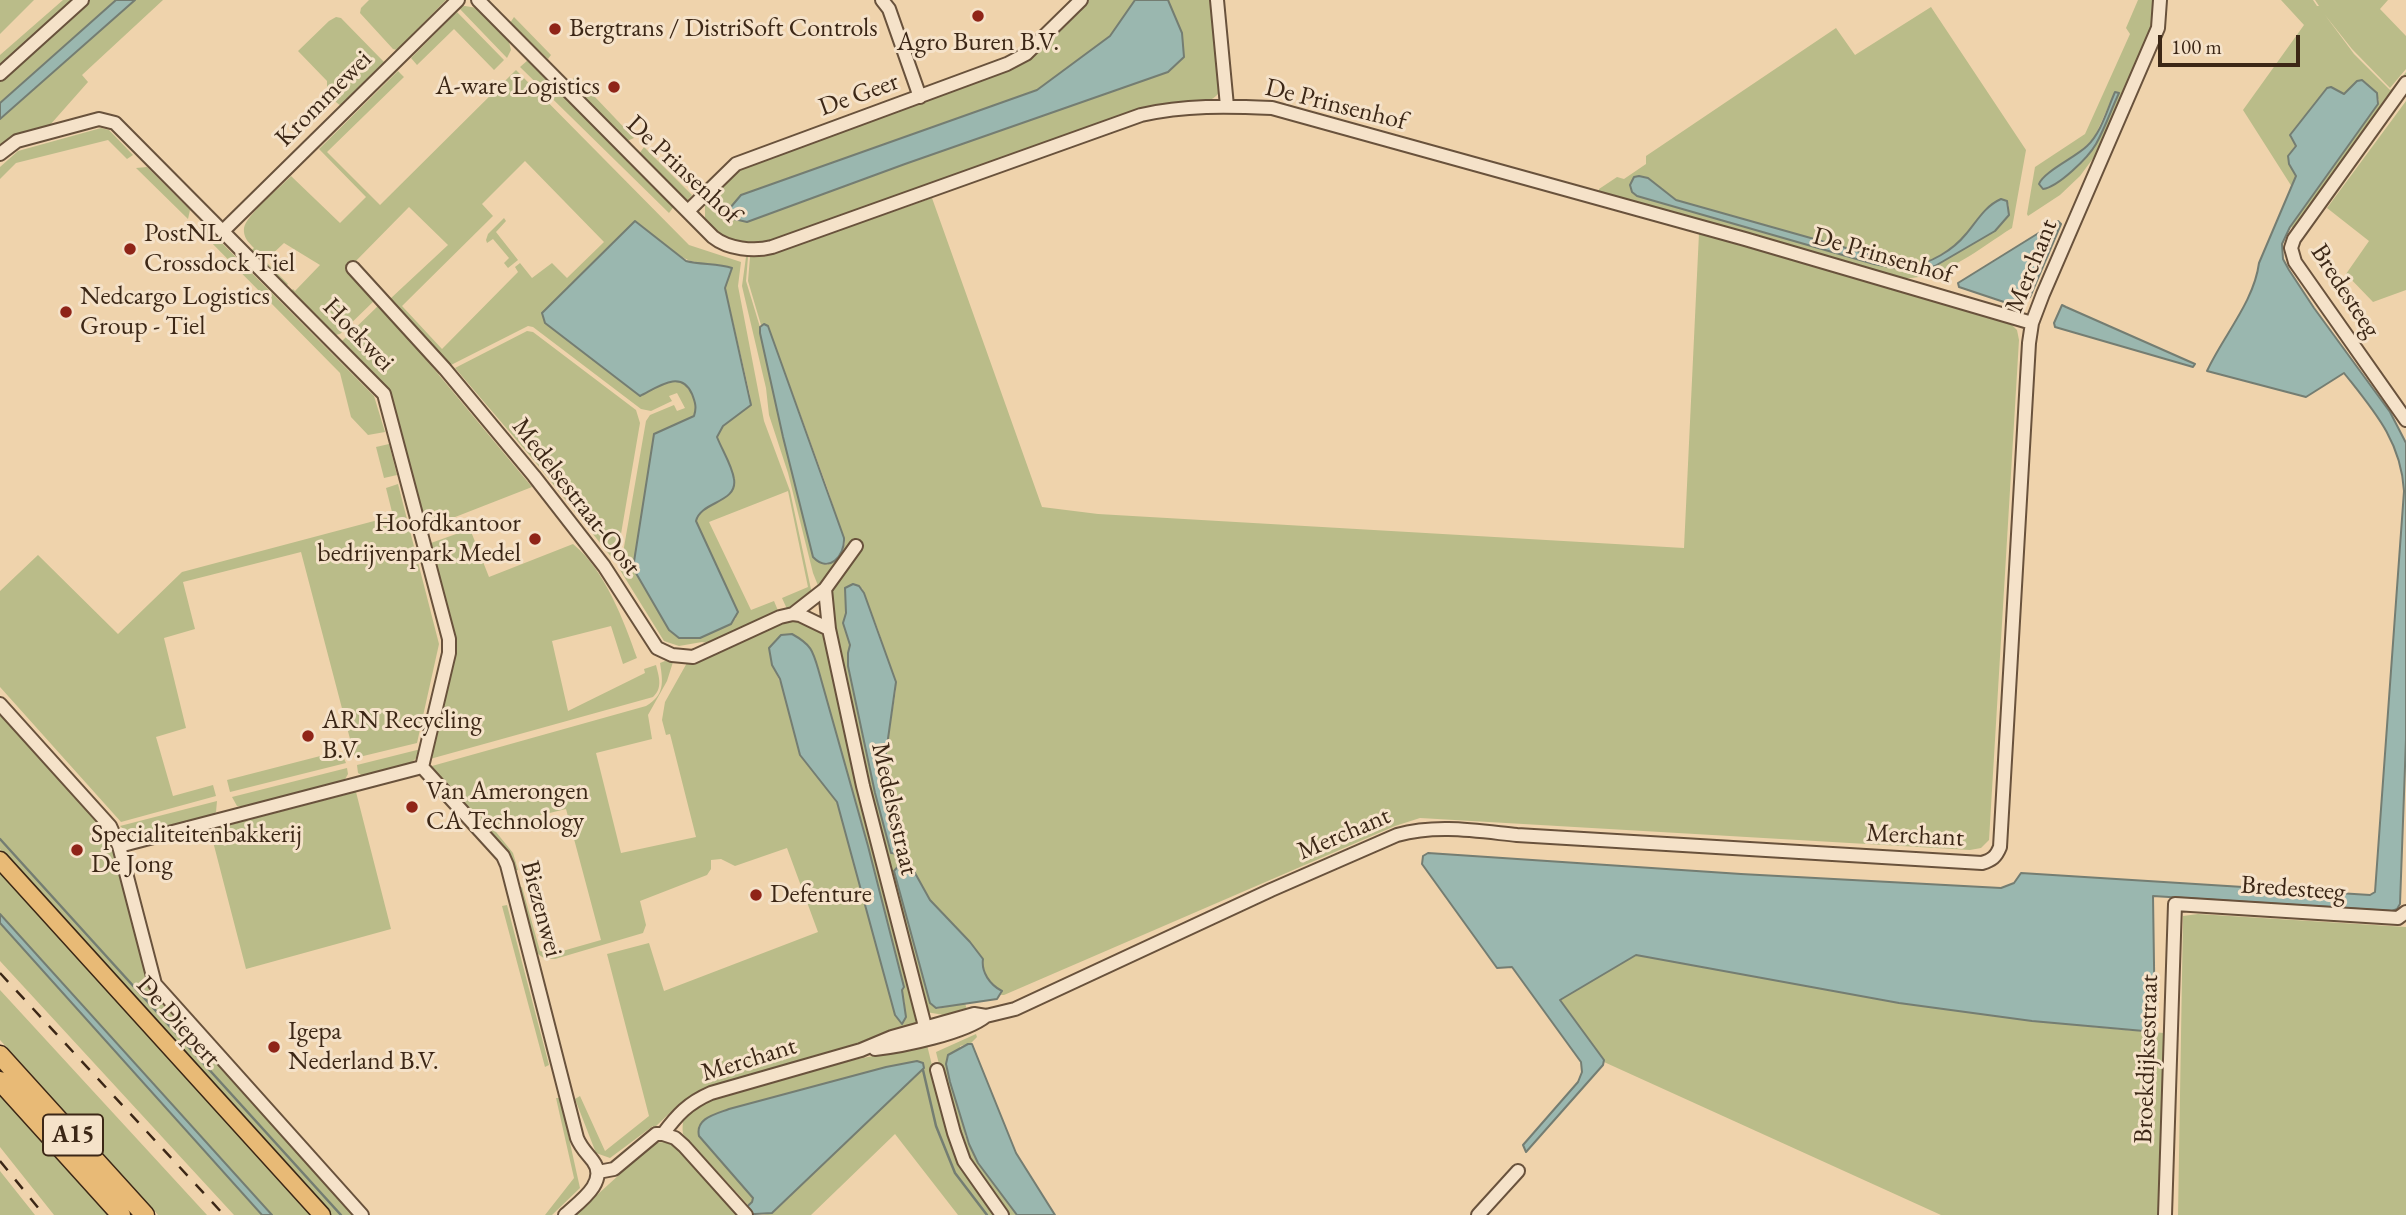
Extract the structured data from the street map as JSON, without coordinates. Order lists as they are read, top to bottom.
{
  "streets": {
    "highway": ["A15"],
    "main road": ["De Diepert"],
    "street": [
      "De Geer",
      "Krommewei",
      "De Prinsenhof",
      "Merchant",
      "Bredesteeg",
      "Hoekwei",
      "Medelsestraat-Oost",
      "Medelsestraat",
      "Biezenwei",
      "Broekdijksestraat"
    ]
  },
  "crossings": [
    ["De Geer", "De Prinsenhof"],
    ["Krommewei", "Hoekwei"],
    ["De Prinsenhof", "Merchant"],
    ["Merchant", "Medelsestraat"],
    ["Merchant", "Biezenwei"],
    ["Bredesteeg", "Broekdijksestraat"],
    ["Hoekwei", "Biezenwei"],
    ["Medelsestraat-Oost", "Medelsestraat"]
  ],
  "places": [
    "Agro Buren B.V.",
    "Bergtrans / DistriSoft Controls",
    "A-ware Logistics",
    "PostNL Crossdock Tiel",
    "Nedcargo Logistics Group - Tiel",
    "Hoofdkantoor bedrijvenpark Medel",
    "ARN Recycling B.V.",
    "Van Amerongen CA Technology",
    "Specialiteitenbakkerij De Jong",
    "Defenture",
    "Igepa Nederland B.V."
  ],
  "scale_bar": "100 m"
}
